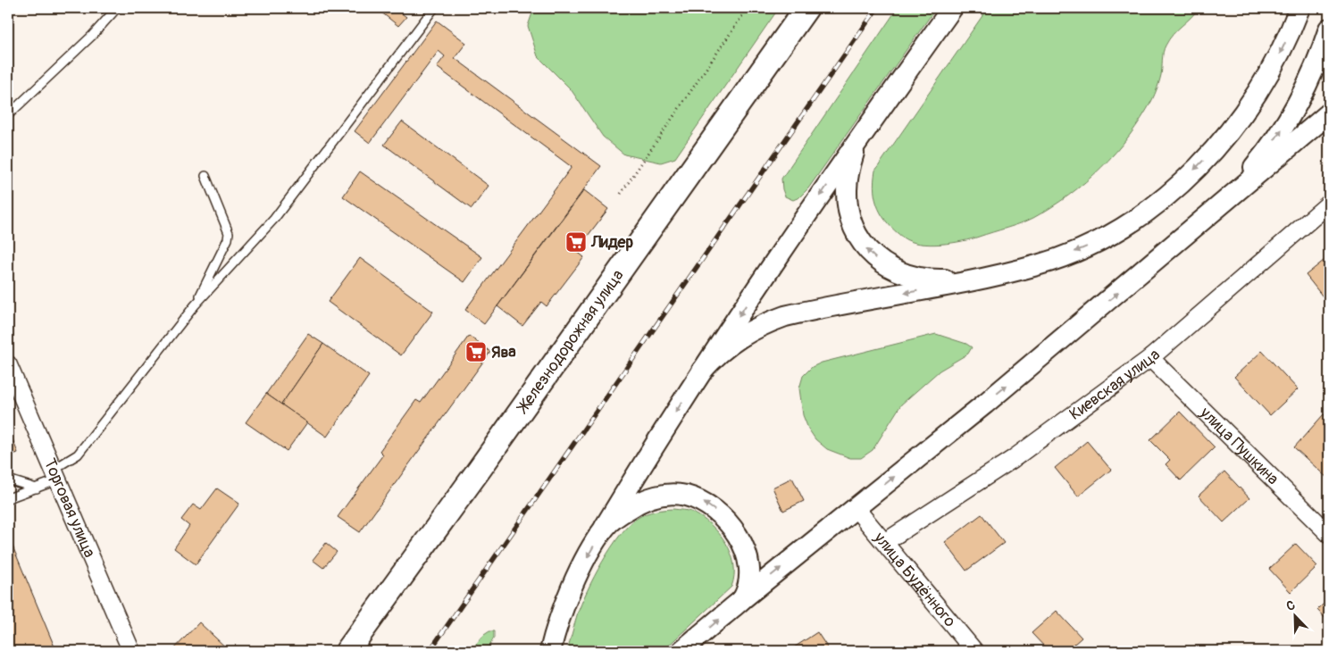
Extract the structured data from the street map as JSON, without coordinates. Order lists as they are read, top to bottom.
{
  "streets": {
    "main road": ["Железнодорожная улица"],
    "street": [
      "Киевская улица",
      "улица Пушкина",
      "Торговая улица",
      "улица Будённого"
    ]
  },
  "crossings": [
    ["Киевская улица", "улица Пушкина"],
    ["Киевская улица", "улица Будённого"]
  ],
  "places": {
    "supermarket": ["Лидер", "Ява"]
  },
  "north": "top left"
}
